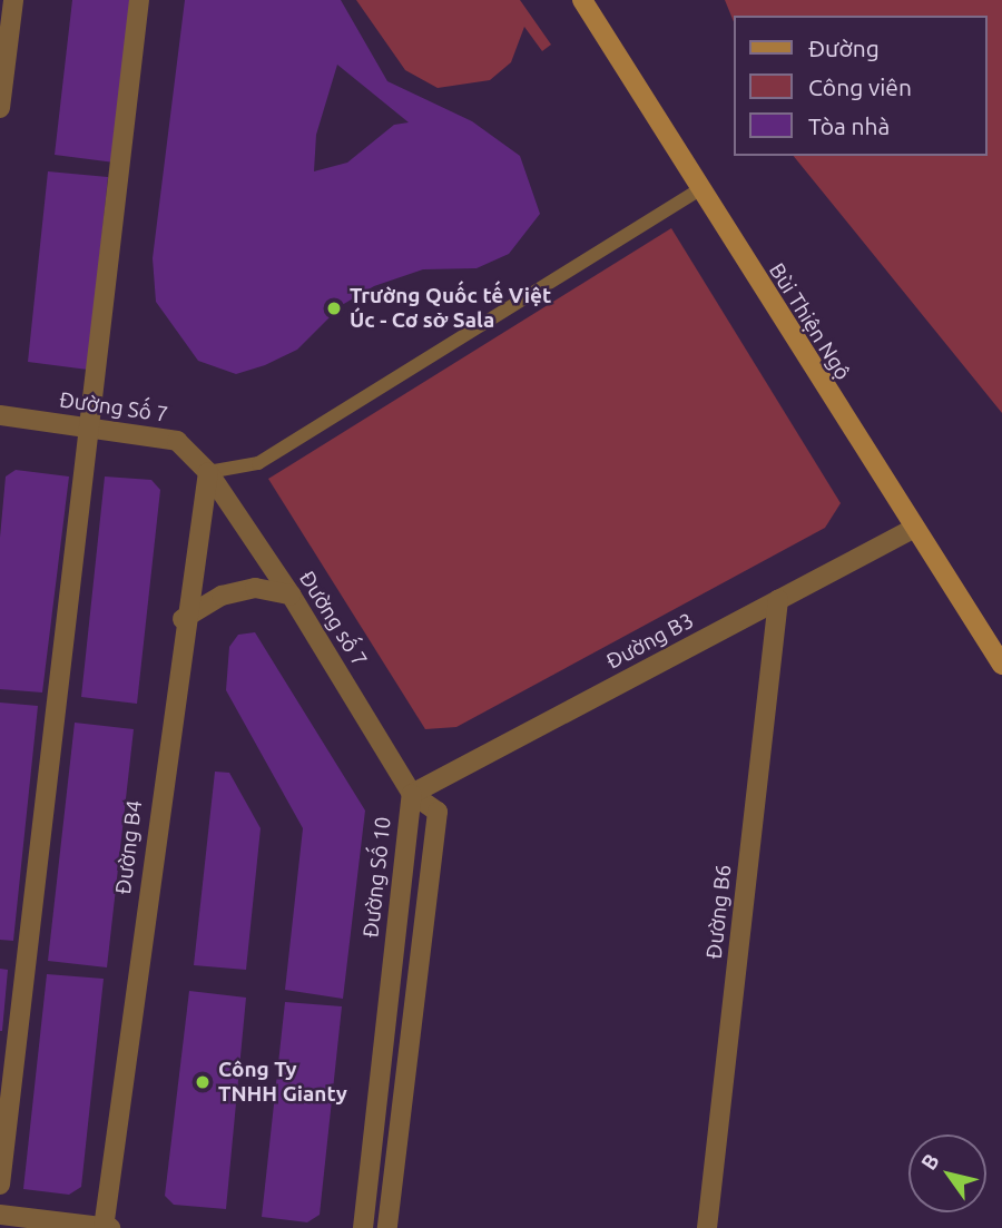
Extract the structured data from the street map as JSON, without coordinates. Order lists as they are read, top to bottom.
{
  "streets": {
    "street": [
      "Bùi Thiện Ngộ",
      "Đường Số 7",
      "Đường số 7",
      "Đường B3",
      "Đường B4",
      "Đường Số 10",
      "Đường B6"
    ]
  },
  "crossings": [
    ["Bùi Thiện Ngộ", "Đường B3"],
    ["Đường Số 7", "Đường số 7"],
    ["Đường Số 7", "Đường B4"],
    ["Đường số 7", "Đường B3"],
    ["Đường số 7", "Đường B4"],
    ["Đường số 7", "Đường Số 10"],
    ["Đường B3", "Đường Số 10"],
    ["Đường B3", "Đường B6"]
  ],
  "places": ["Trường Quốc tế Việt Úc - Cơ sở Sala", "Công Ty TNHH Gianty"],
  "legend": ["Đường", "Công viên", "Tòa nhà"],
  "north": "top left"
}
